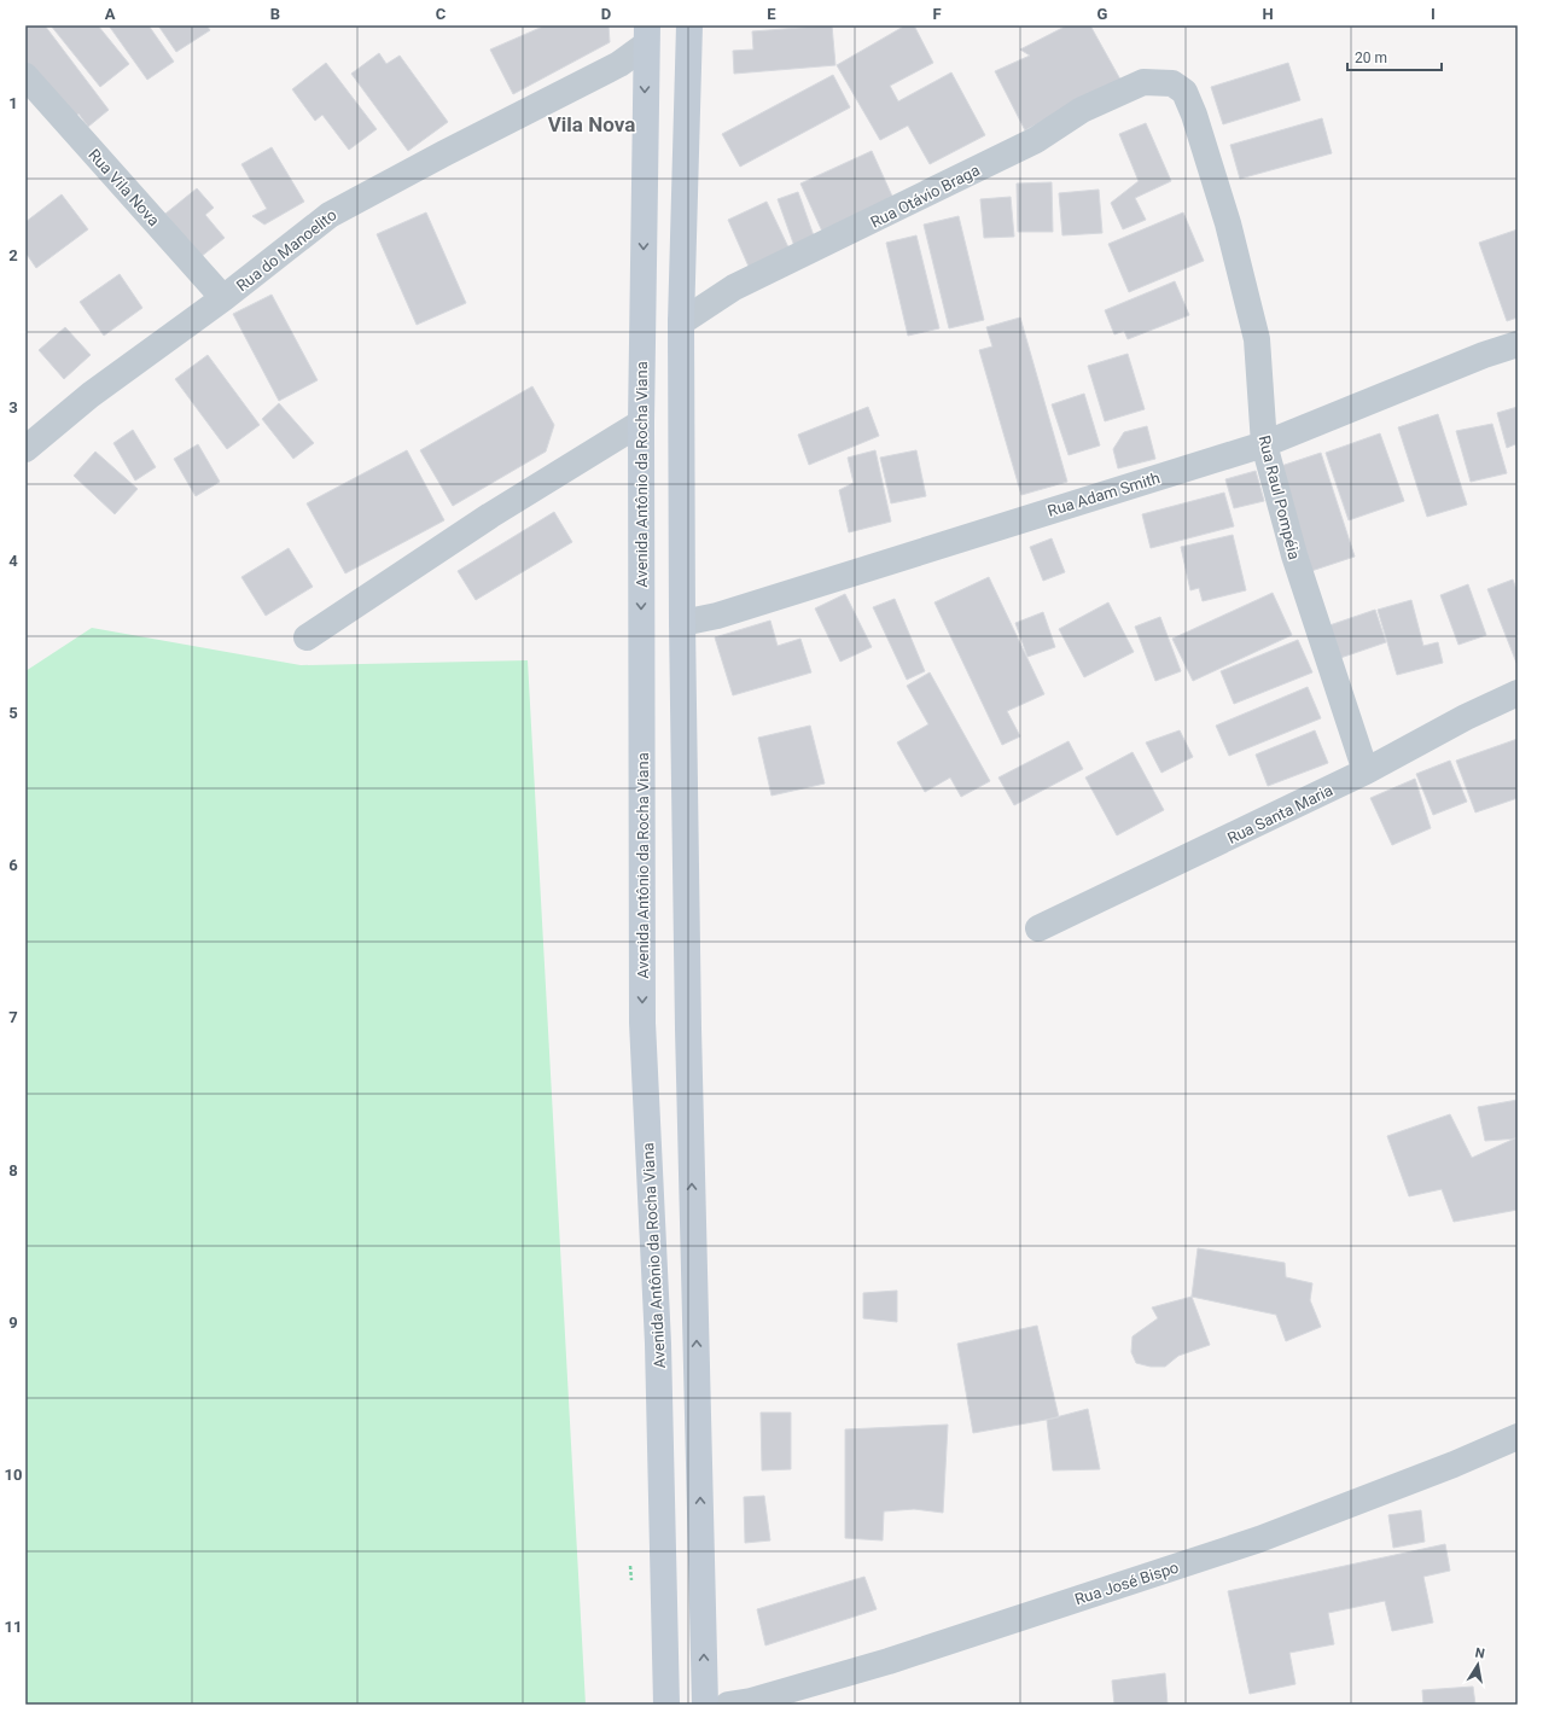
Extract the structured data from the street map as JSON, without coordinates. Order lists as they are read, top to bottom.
{
  "streets": {
    "main road": ["Avenida Antônio da Rocha Viana"],
    "street": [
      "Rua Vila Nova",
      "Rua Otávio Braga",
      "Rua do Manoelito",
      "Rua Adam Smith",
      "Rua Raul Pompéia",
      "Rua Santa Maria",
      "Rua José Bispo"
    ]
  },
  "crossings": [
    ["Rua Vila Nova", "Rua do Manoelito"],
    ["Rua Otávio Braga", "Rua Raul Pompéia"],
    ["Rua do Manoelito", "Avenida Antônio da Rocha Viana"],
    ["Rua Adam Smith", "Rua Raul Pompéia"],
    ["Rua Raul Pompéia", "Rua Santa Maria"]
  ],
  "districts": ["Vila Nova"],
  "scale_bar": "20 m",
  "north": "top",
  "grid": {
    "columns": [
      "A",
      "B",
      "C",
      "D",
      "E",
      "F",
      "G",
      "H",
      "I"
    ],
    "rows": [
      "1",
      "2",
      "3",
      "4",
      "5",
      "6",
      "7",
      "8",
      "9",
      "10",
      "11"
    ]
  }
}
